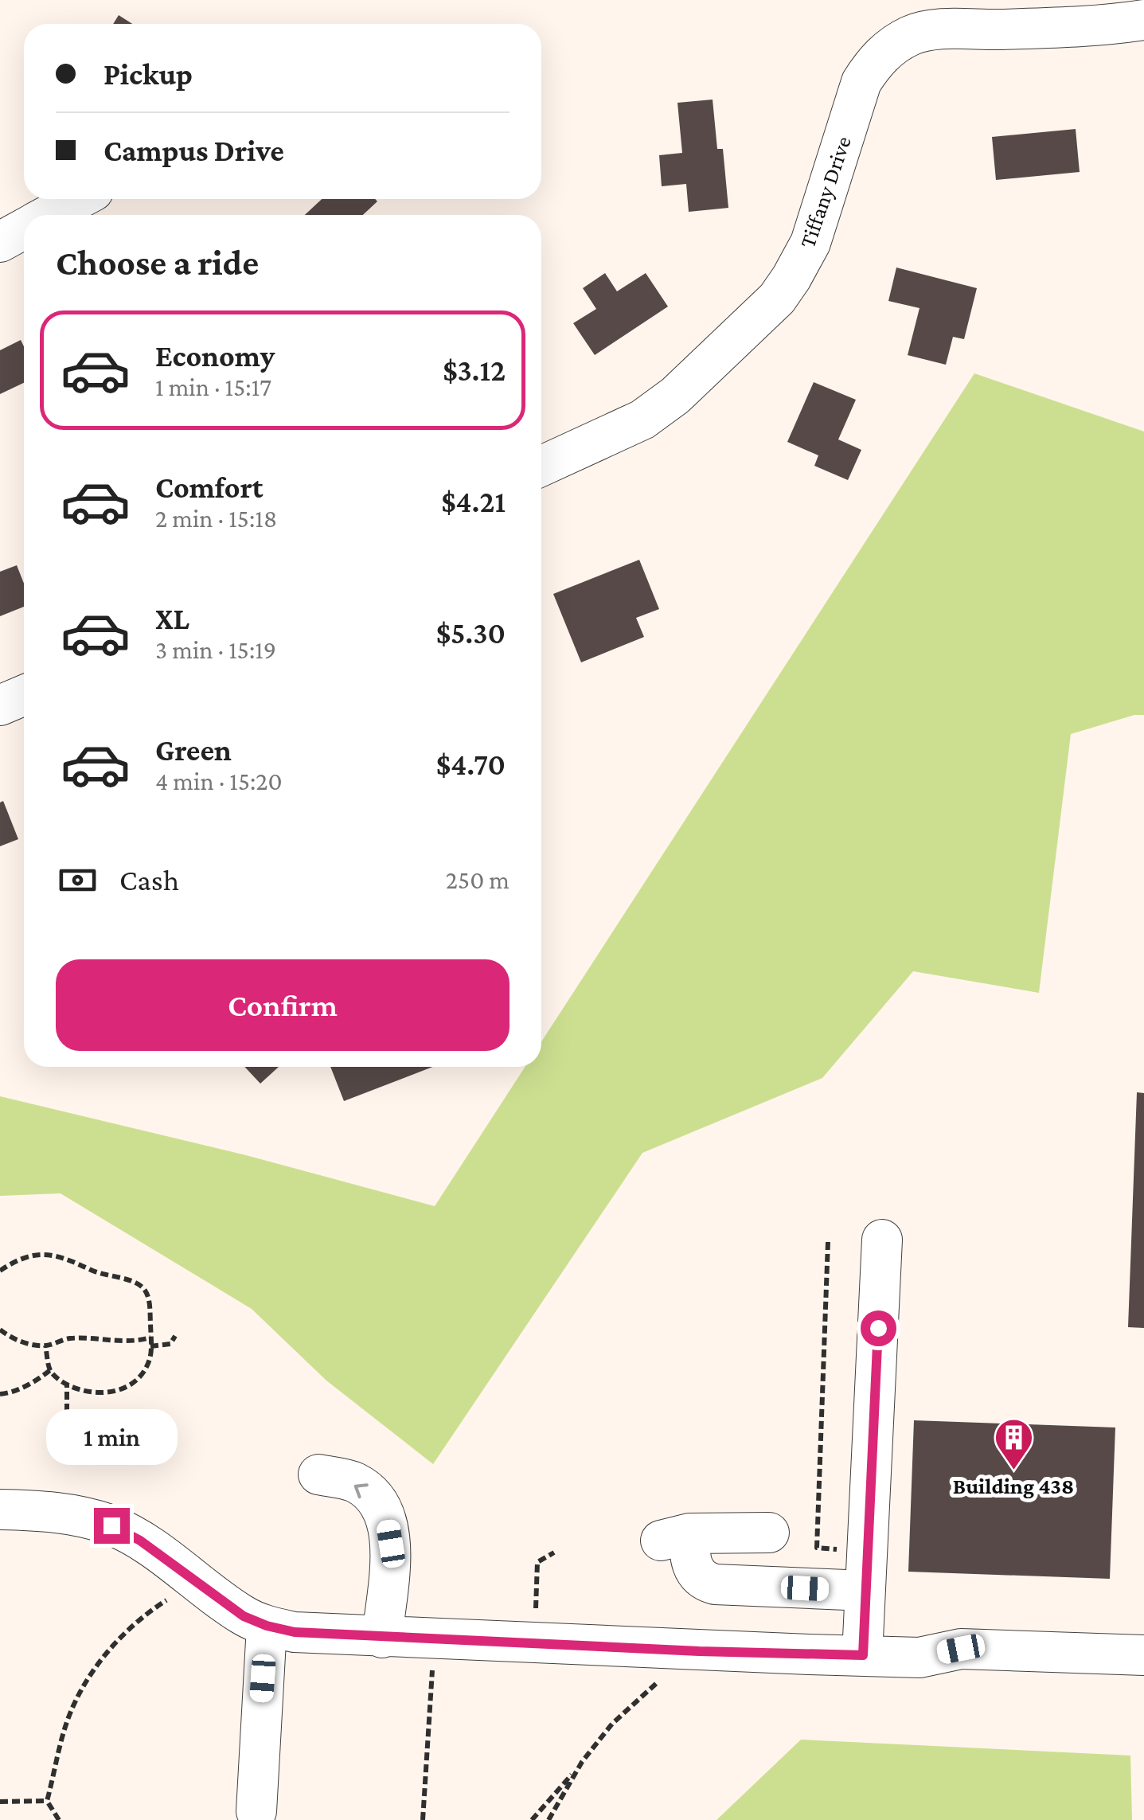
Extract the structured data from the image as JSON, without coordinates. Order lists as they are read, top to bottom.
{
  "streets": {
    "street": ["Tiffany Drive"]
  },
  "places": {
    "building": ["Building 438"]
  },
  "page": {
    "banner": ["Pickup", "Campus Drive"],
    "heading": "Choose a ride",
    "list": [
      {
        "name": "Economy",
        "note": "1 min · 15:17",
        "value": "$3.12"
      },
      {
        "name": "Comfort",
        "note": "2 min · 15:18",
        "value": "$4.21"
      },
      {
        "name": "XL",
        "note": "3 min · 15:19",
        "value": "$5.30"
      },
      {
        "name": "Green",
        "note": "4 min · 15:20",
        "value": "$4.70"
      }
    ],
    "pay": ["Cash", "250 m"],
    "buttons": "Confirm",
    "bubble": "1 min"
  }
}
